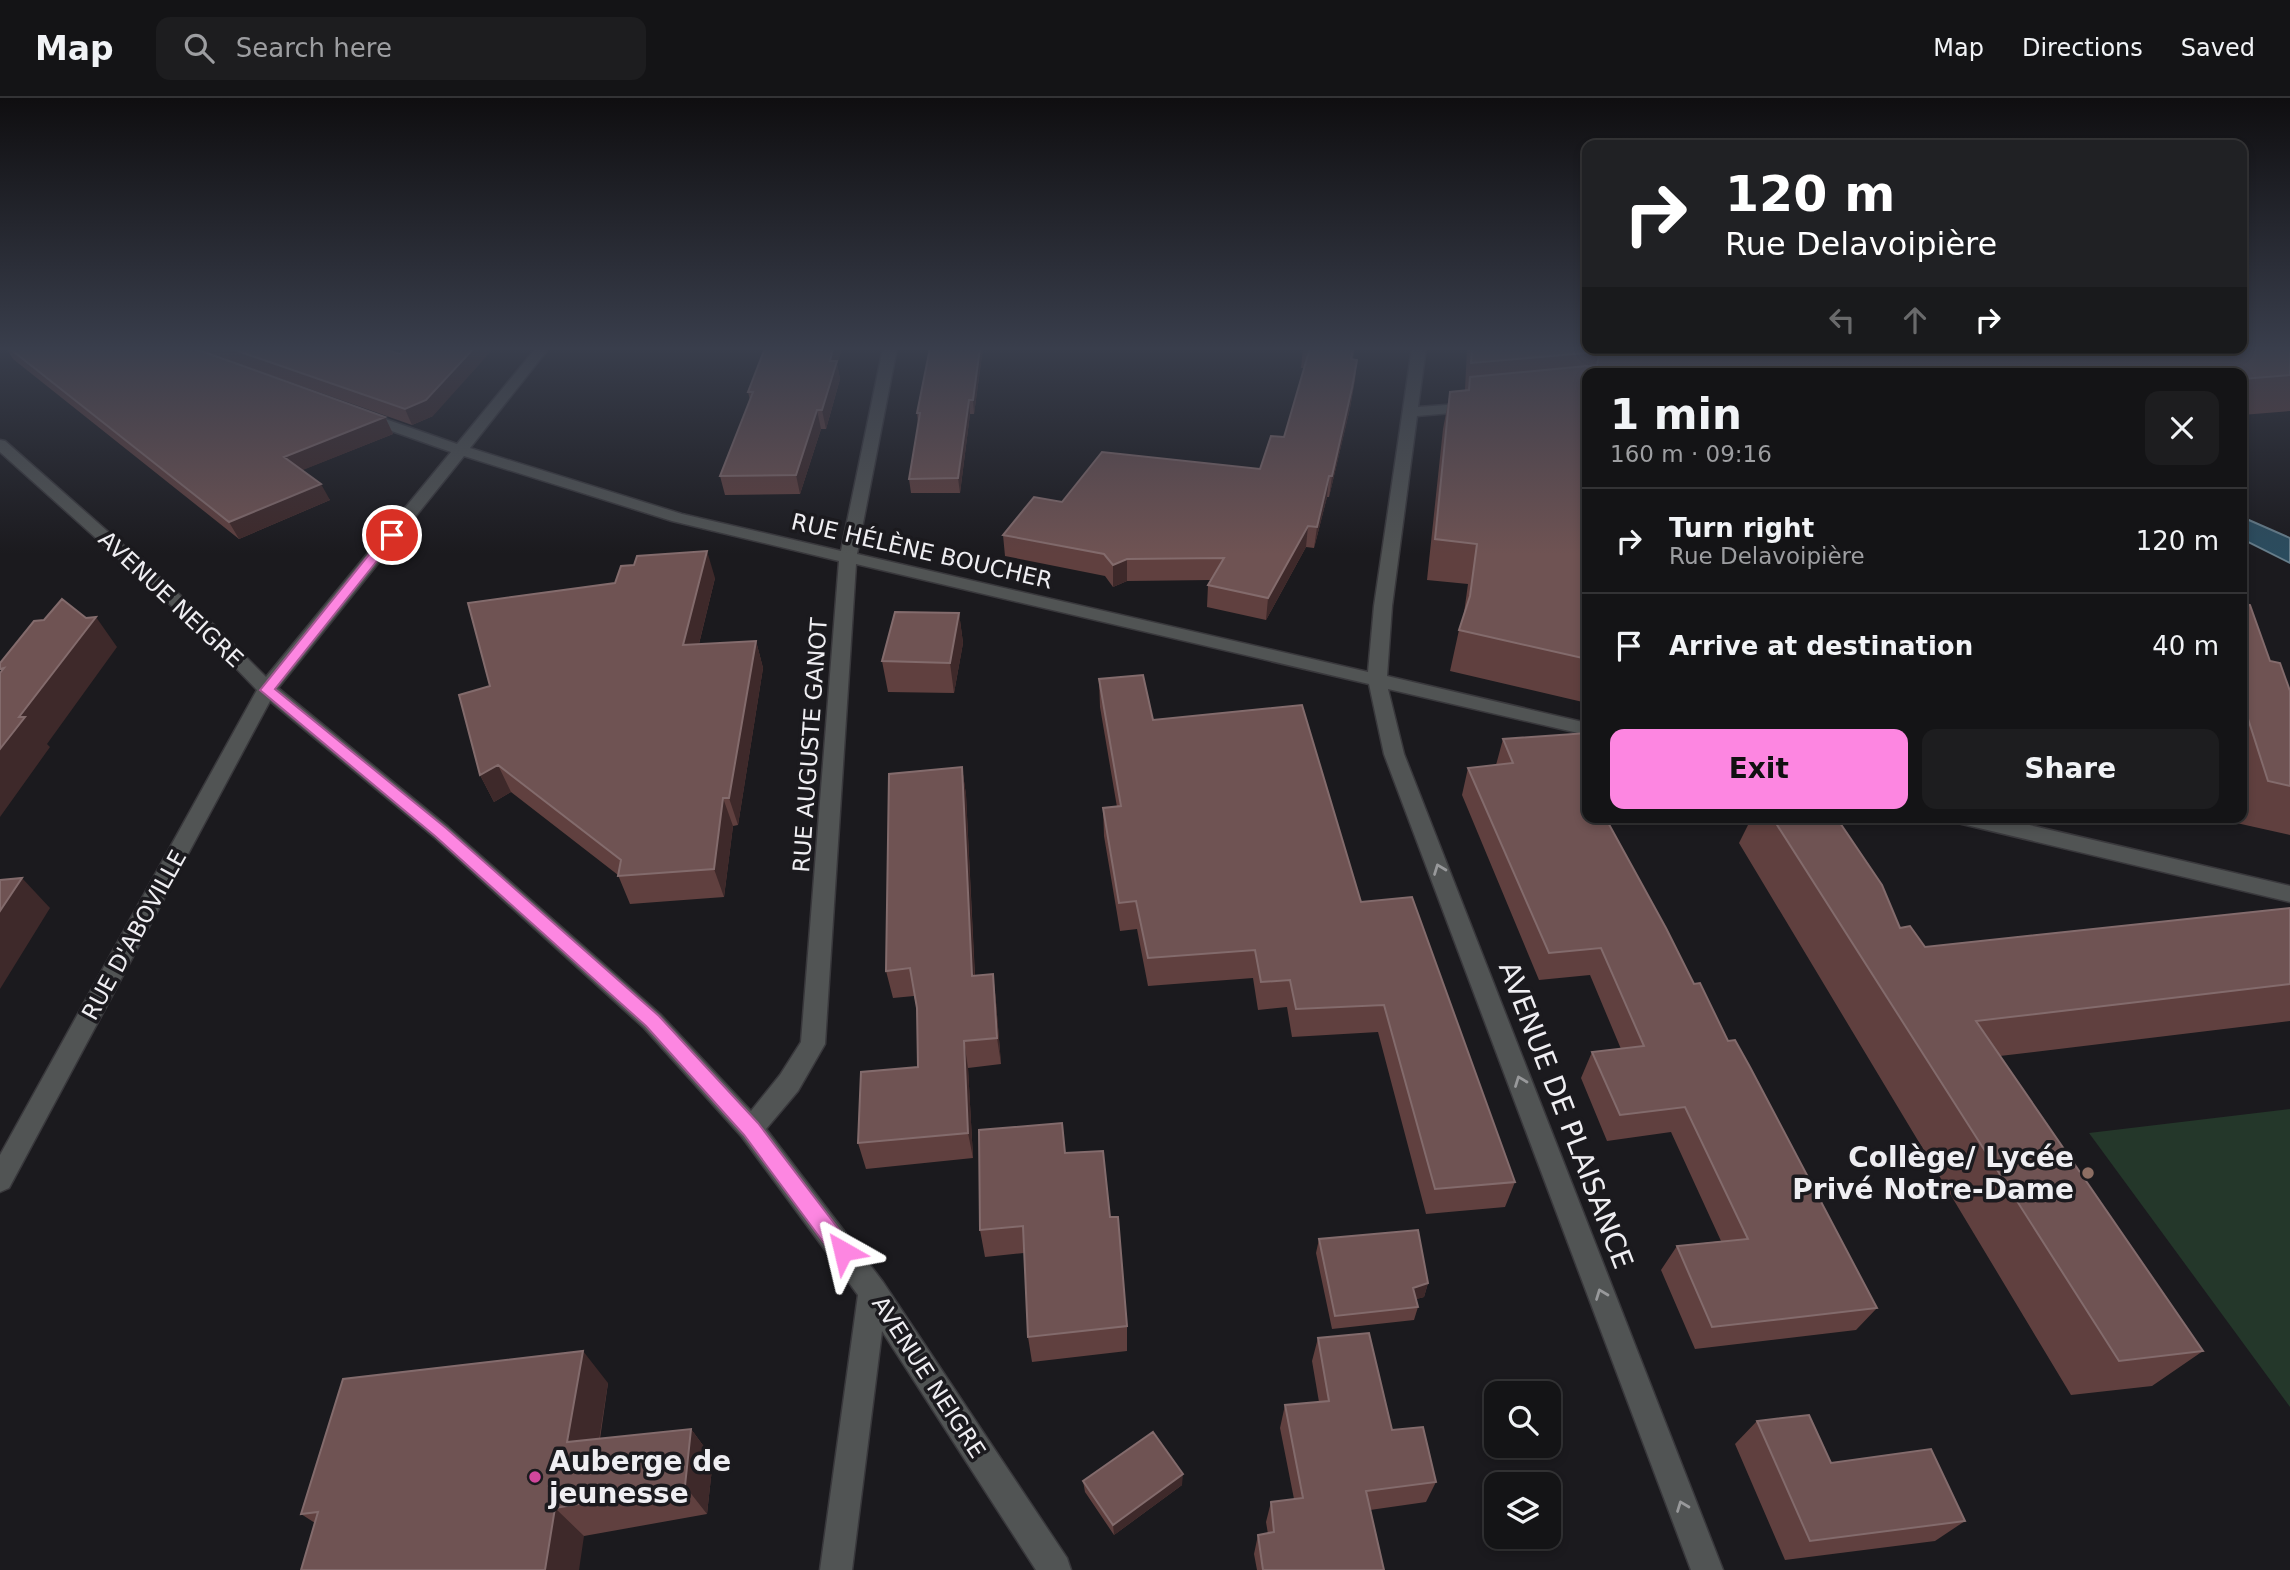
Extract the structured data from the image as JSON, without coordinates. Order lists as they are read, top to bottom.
{
  "streets": {
    "street": [
      "RUE HÉLÈNE BOUCHER",
      "AVENUE NEIGRE",
      "RUE AUGUSTE GANOT",
      "RUE D'ABOVILLE",
      "AVENUE DE PLAISANCE"
    ]
  },
  "crossings": [
    ["RUE HÉLÈNE BOUCHER", "RUE AUGUSTE GANOT"],
    ["RUE HÉLÈNE BOUCHER", "RUE D'ABOVILLE"],
    ["RUE HÉLÈNE BOUCHER", "AVENUE DE PLAISANCE"],
    ["AVENUE NEIGRE", "RUE AUGUSTE GANOT"],
    ["AVENUE NEIGRE", "RUE D'ABOVILLE"]
  ],
  "one_way": ["AVENUE DE PLAISANCE"],
  "places": ["Collège/ Lycée Privé Notre-Dame", "Auberge de jeunesse"],
  "page": {
    "header": "Map",
    "search": "Search here",
    "nav": ["Map", "Directions", "Saved"],
    "turn": ["120 m", "Rue Delavoipière"],
    "heading": ["1 min", "160 m · 09:16"],
    "list": [
      {
        "name": "Turn right",
        "note": "Rue Delavoipière",
        "value": "120 m"
      },
      {
        "name": "Arrive at destination",
        "value": "40 m"
      }
    ],
    "buttons": ["Exit", "Share"]
  }
}
